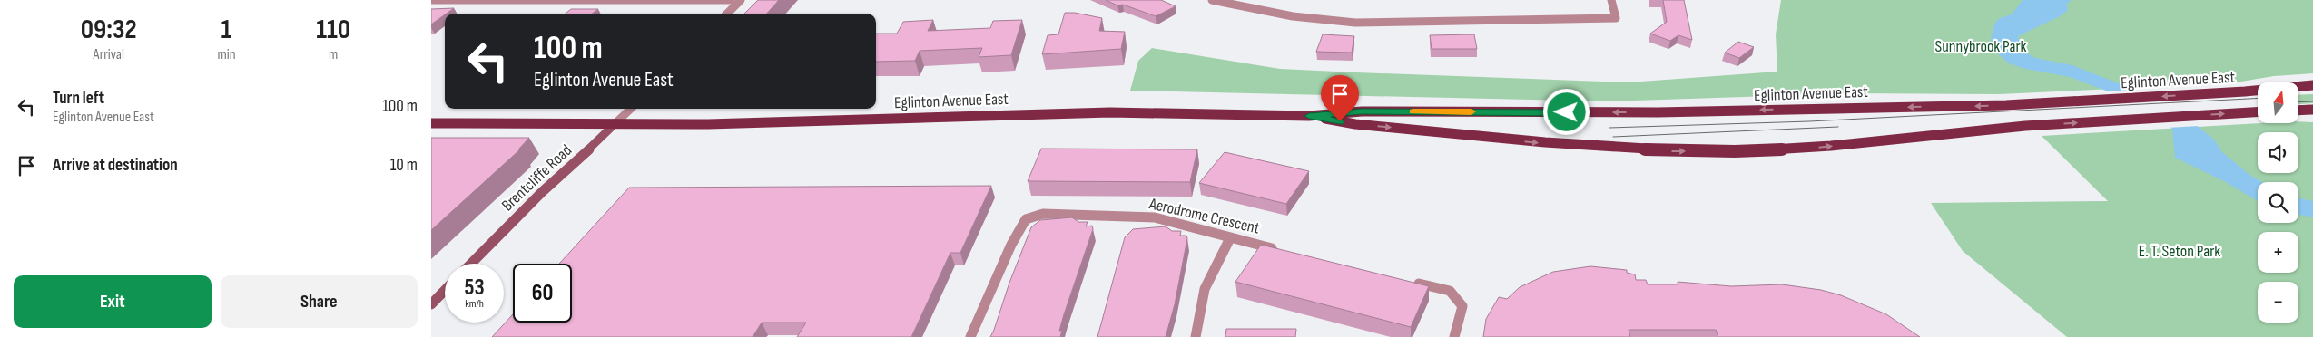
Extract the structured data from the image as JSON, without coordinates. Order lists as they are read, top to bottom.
{
  "streets": {
    "main road": ["Eglinton Avenue East"],
    "street": ["Brentcliffe Road", "Aerodrome Crescent"]
  },
  "crossings": [
    ["Eglinton Avenue East", "Brentcliffe Road"]
  ],
  "parks": ["Sunnybrook Park", "E. T. Seton Park"],
  "north": "top",
  "page": {
    "eta": [
      "09:32",
      "Arrival",
      "1",
      "min",
      "110",
      "m"
    ],
    "turn": ["100 m", "Eglinton Avenue East"],
    "list": [
      {
        "name": "Turn left",
        "note": "Eglinton Avenue East",
        "value": "100 m"
      },
      {
        "name": "Arrive at destination",
        "value": "10 m"
      }
    ],
    "map_buttons": ["+", "−"],
    "speed": "53 km/h",
    "limit": "60",
    "buttons": ["Exit", "Share"]
  }
}
